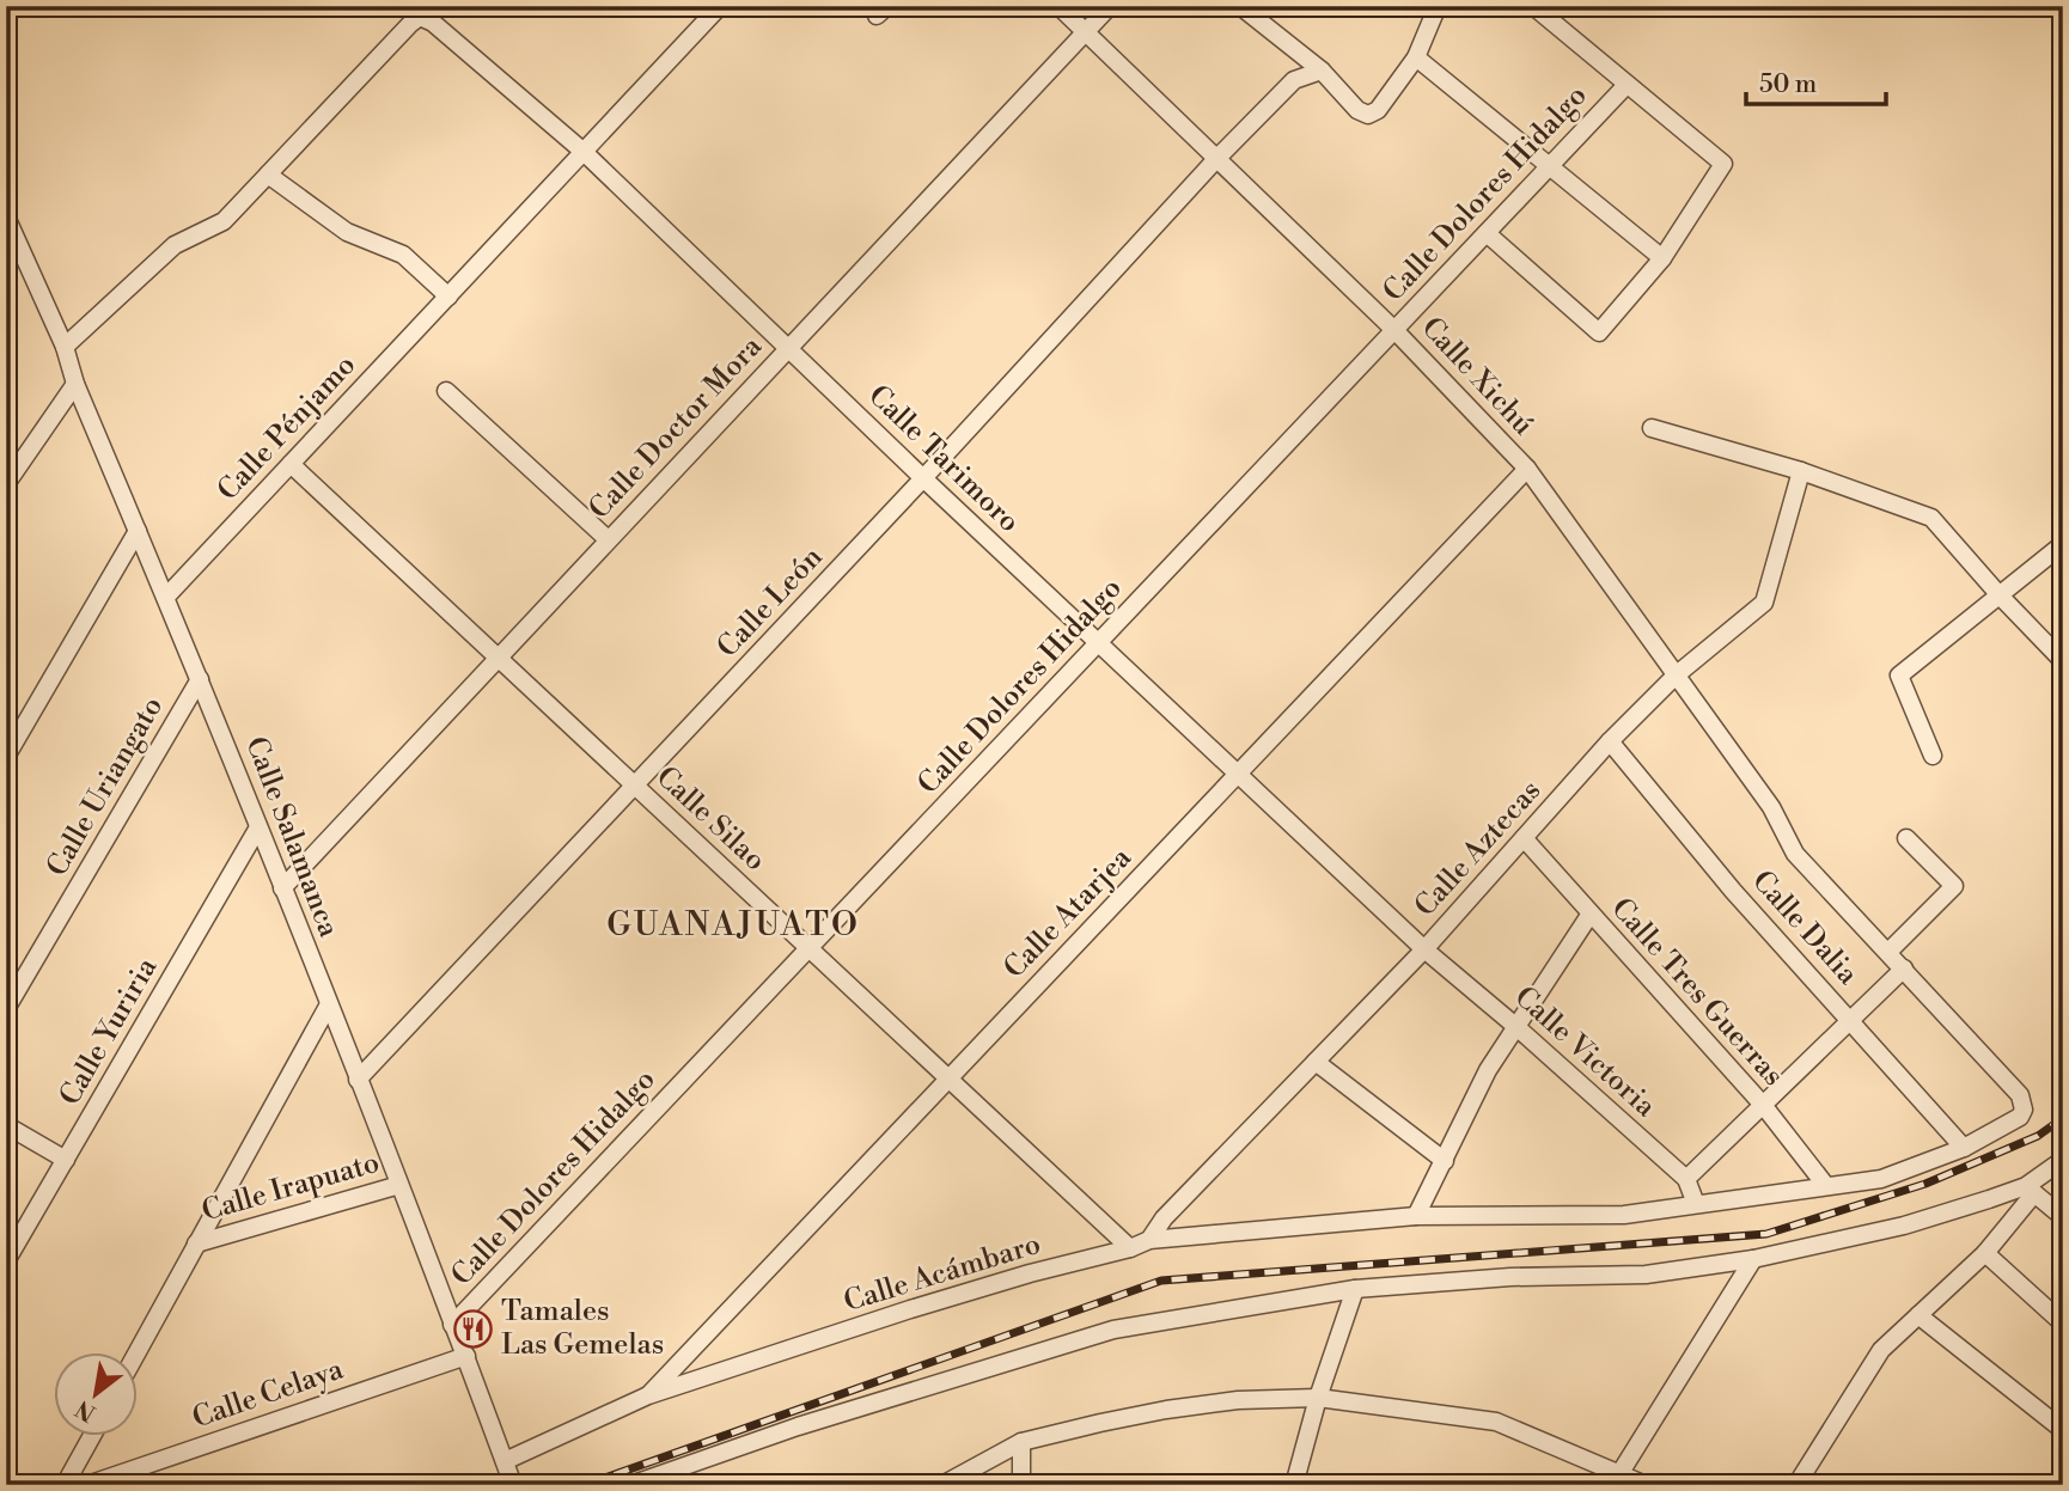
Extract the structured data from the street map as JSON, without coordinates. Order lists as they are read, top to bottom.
{
  "streets": {
    "street": [
      "Calle Dolores Hidalgo",
      "Calle Xichú",
      "Calle Pénjamo",
      "Calle Doctor Mora",
      "Calle Tarimoro",
      "Calle León",
      "Calle Uriangato",
      "Calle Silao",
      "Calle Salamanca",
      "Calle Aztecas",
      "Calle Atarjea",
      "Calle Dalia",
      "Calle Tres Guerras",
      "Calle Yuriria",
      "Calle Victoria",
      "Calle Irapuato",
      "Calle Acámbaro",
      "Calle Celaya"
    ]
  },
  "crossings": [
    ["Calle Dolores Hidalgo", "Calle Xichú"],
    ["Calle Dolores Hidalgo", "Calle Tarimoro"],
    ["Calle Dolores Hidalgo", "Calle Silao"],
    ["Calle Dolores Hidalgo", "Calle Salamanca"],
    ["Calle Xichú", "Calle Doctor Mora"],
    ["Calle Xichú", "Calle León"],
    ["Calle Xichú", "Calle Aztecas"],
    ["Calle Xichú", "Calle Atarjea"],
    ["Calle Xichú", "Calle Acámbaro"],
    ["Calle Pénjamo", "Calle Tarimoro"],
    ["Calle Pénjamo", "Calle Silao"],
    ["Calle Pénjamo", "Calle Salamanca"],
    ["Calle Doctor Mora", "Calle Tarimoro"],
    ["Calle Doctor Mora", "Calle Silao"],
    ["Calle Doctor Mora", "Calle Salamanca"],
    ["Calle Tarimoro", "Calle León"],
    ["Calle Tarimoro", "Calle Aztecas"],
    ["Calle Tarimoro", "Calle Atarjea"],
    ["Calle Tarimoro", "Calle Victoria"],
    ["Calle León", "Calle Silao"],
    ["Calle León", "Calle Salamanca"],
    ["Calle Uriangato", "Calle Salamanca"],
    ["Calle Silao", "Calle Atarjea"],
    ["Calle Silao", "Calle Acámbaro"],
    ["Calle Salamanca", "Calle Yuriria"],
    ["Calle Salamanca", "Calle Irapuato"],
    ["Calle Salamanca", "Calle Acámbaro"],
    ["Calle Salamanca", "Calle Celaya"],
    ["Calle Aztecas", "Calle Dalia"],
    ["Calle Aztecas", "Calle Tres Guerras"],
    ["Calle Aztecas", "Calle Victoria"],
    ["Calle Aztecas", "Calle Acámbaro"],
    ["Calle Atarjea", "Calle Acámbaro"],
    ["Calle Dalia", "Calle Acámbaro"],
    ["Calle Tres Guerras", "Calle Acámbaro"],
    ["Calle Victoria", "Calle Acámbaro"]
  ],
  "districts": ["GUANAJUATO"],
  "places": {
    "restaurant": ["Tamales Las Gemelas"]
  },
  "scale_bar": "50 m",
  "north": "bottom left"
}
